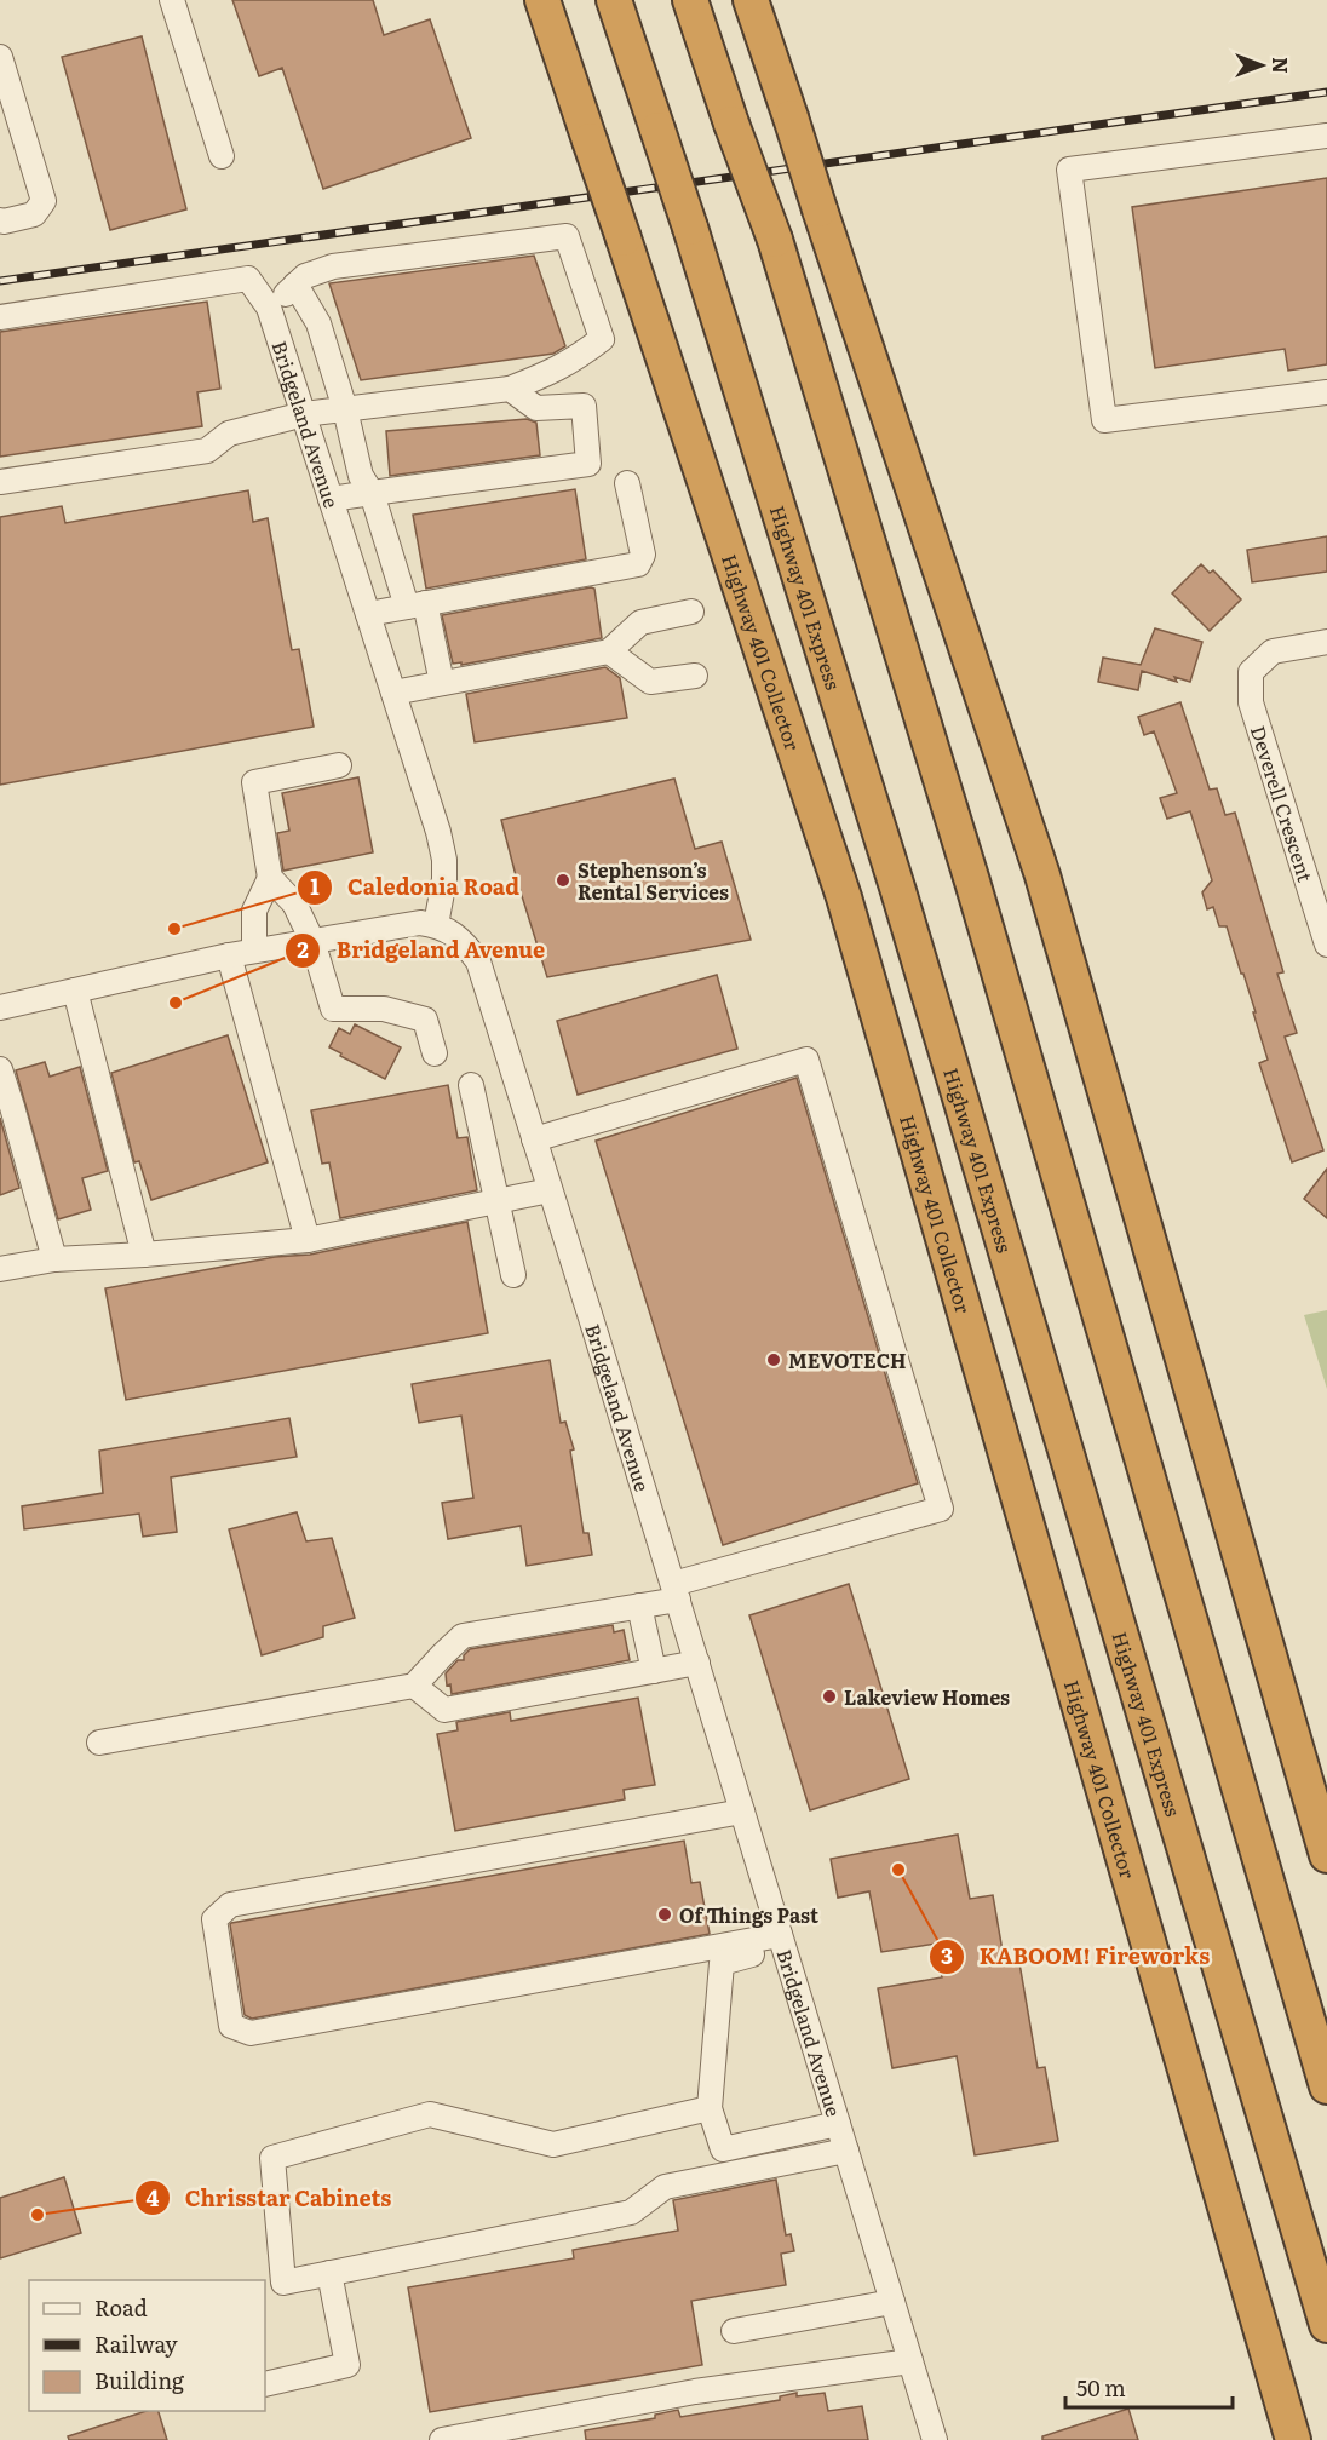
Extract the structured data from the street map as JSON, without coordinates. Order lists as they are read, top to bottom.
{
  "streets": {
    "highway": ["Highway 401 Express", "Highway 401 Collector"],
    "street": ["Bridgeland Avenue", "Deverell Crescent"]
  },
  "places": [
    "Stephenson’s Rental Services",
    "Caledonia Road",
    "Bridgeland Avenue",
    "MEVOTECH",
    "Lakeview Homes",
    "KABOOM! Fireworks",
    "Of Things Past",
    "Chrisstar Cabinets"
  ],
  "legend": ["Road", "Railway", "Building"],
  "scale_bar": "50 m",
  "north": "right"
}
